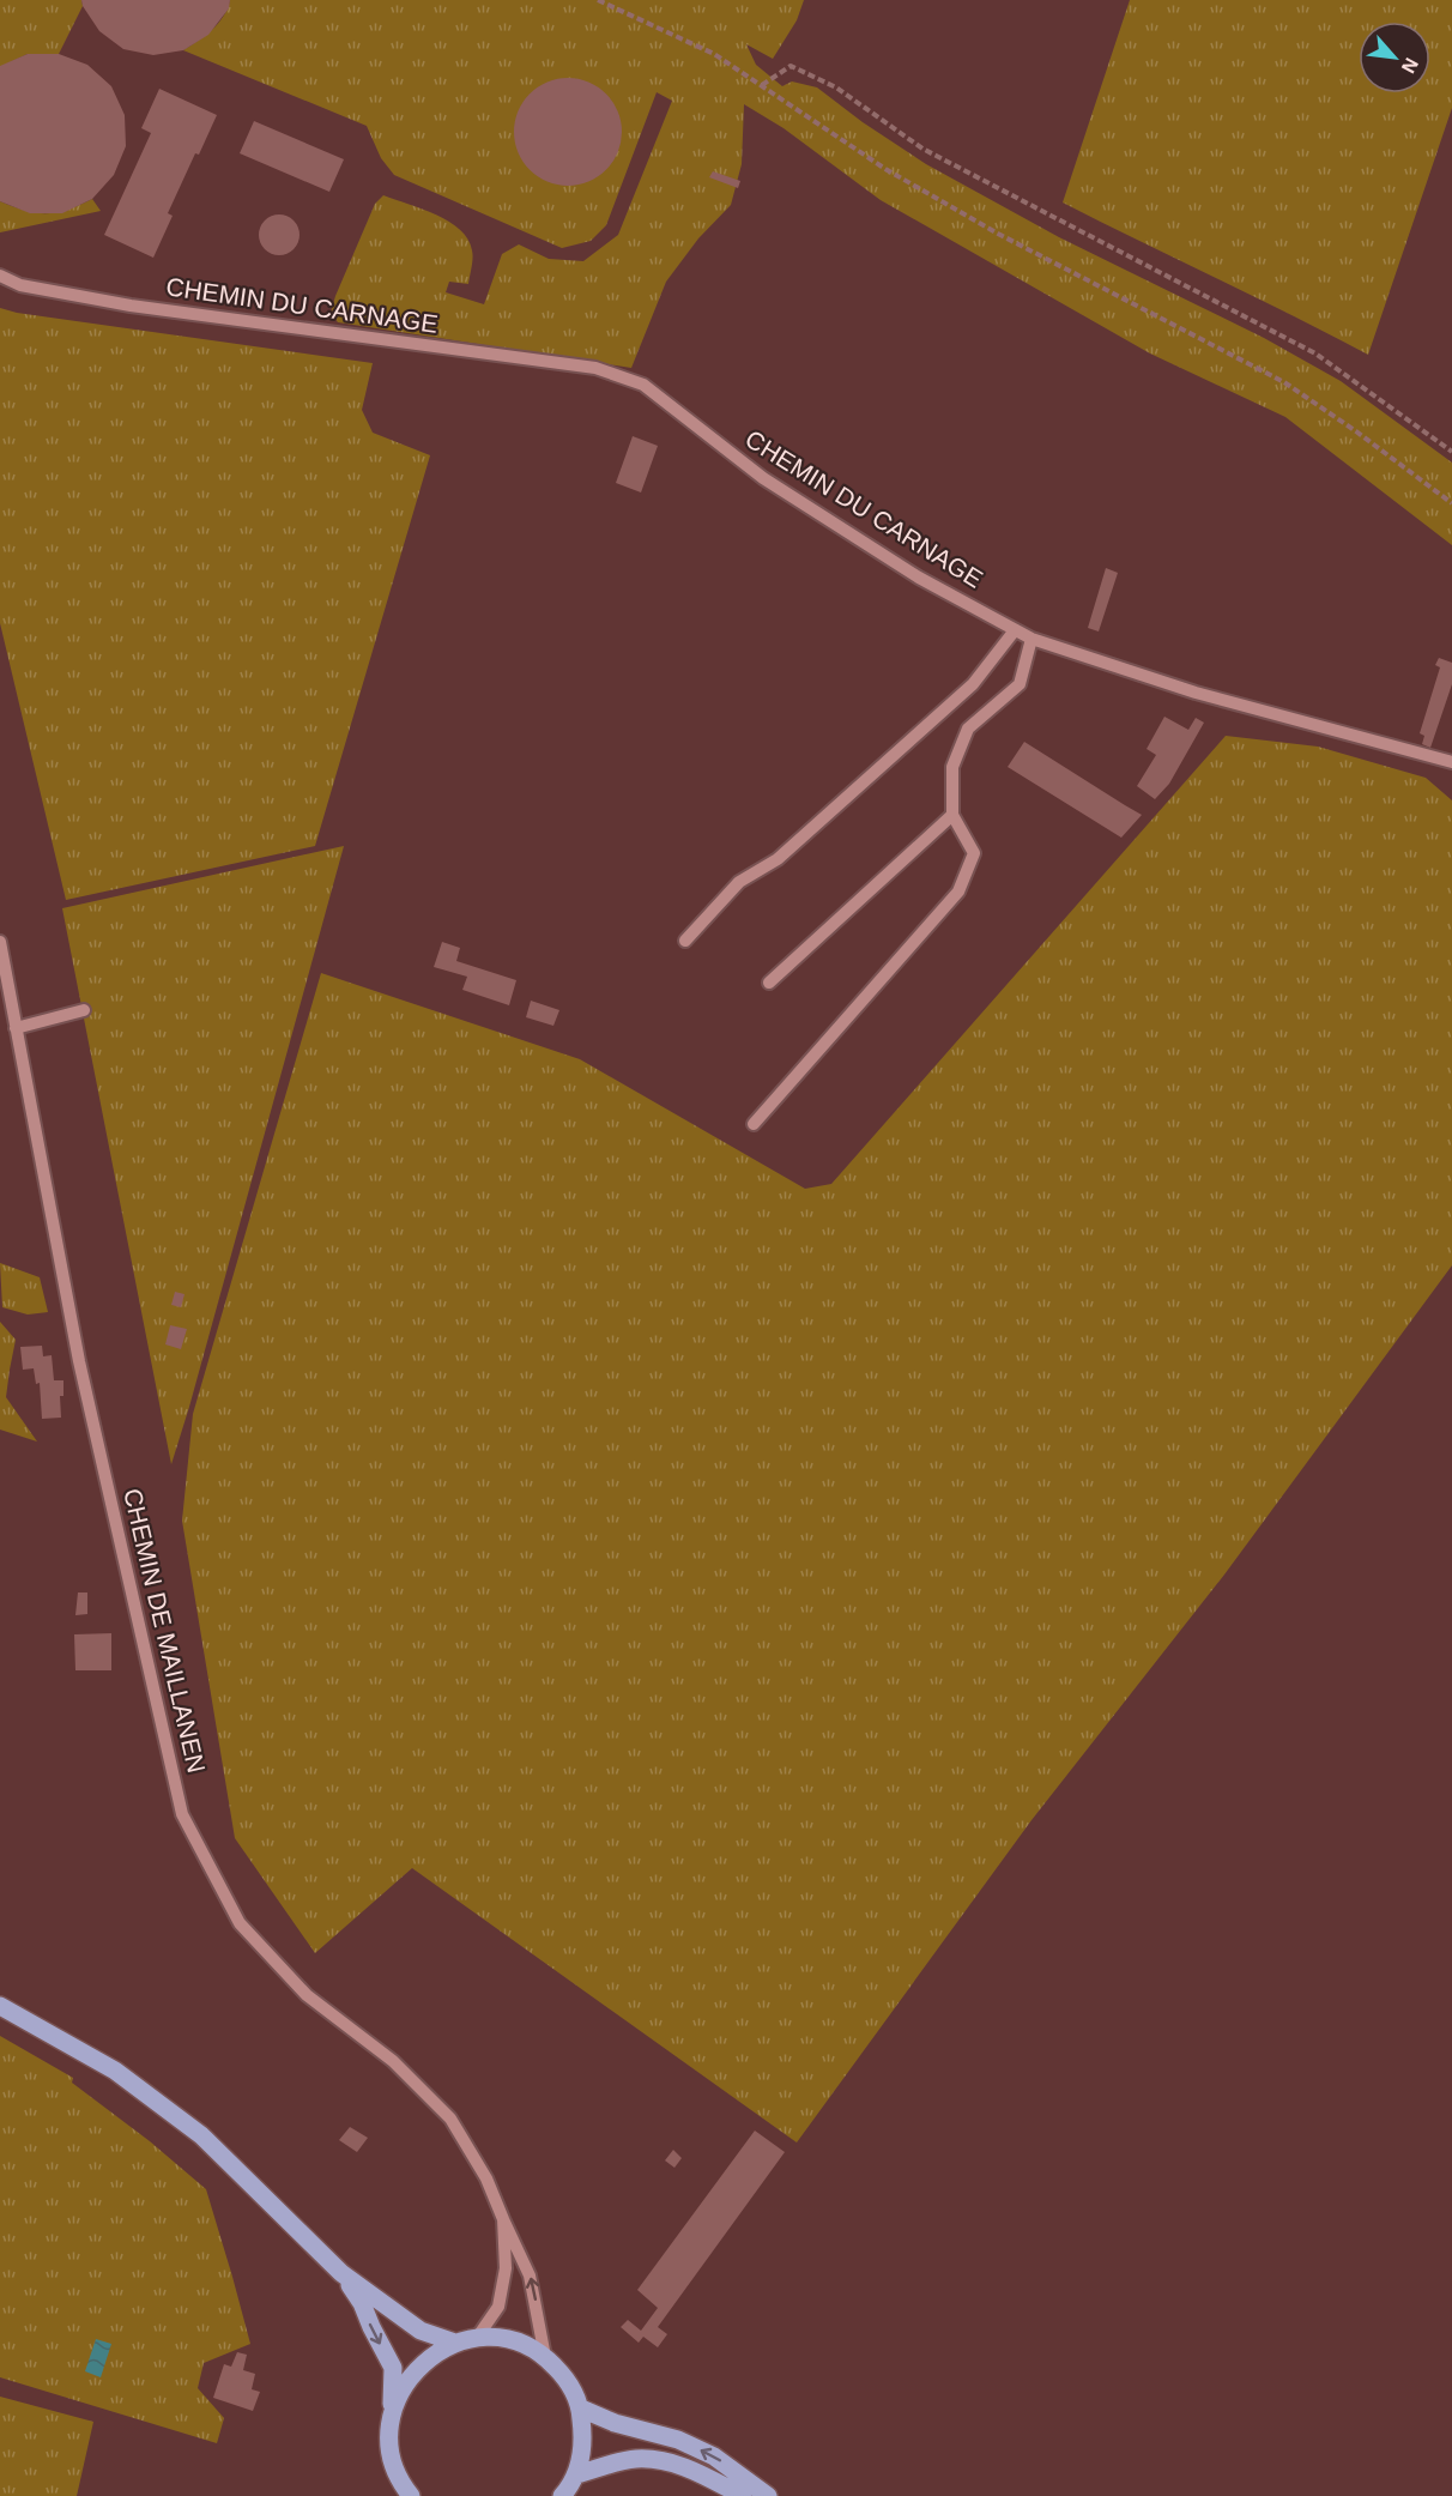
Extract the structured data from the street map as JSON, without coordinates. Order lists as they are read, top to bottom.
{
  "streets": {
    "street": ["CHEMIN DU CARNAGE", "CHEMIN DE MAILLANEN"]
  },
  "north": "bottom right"
}
